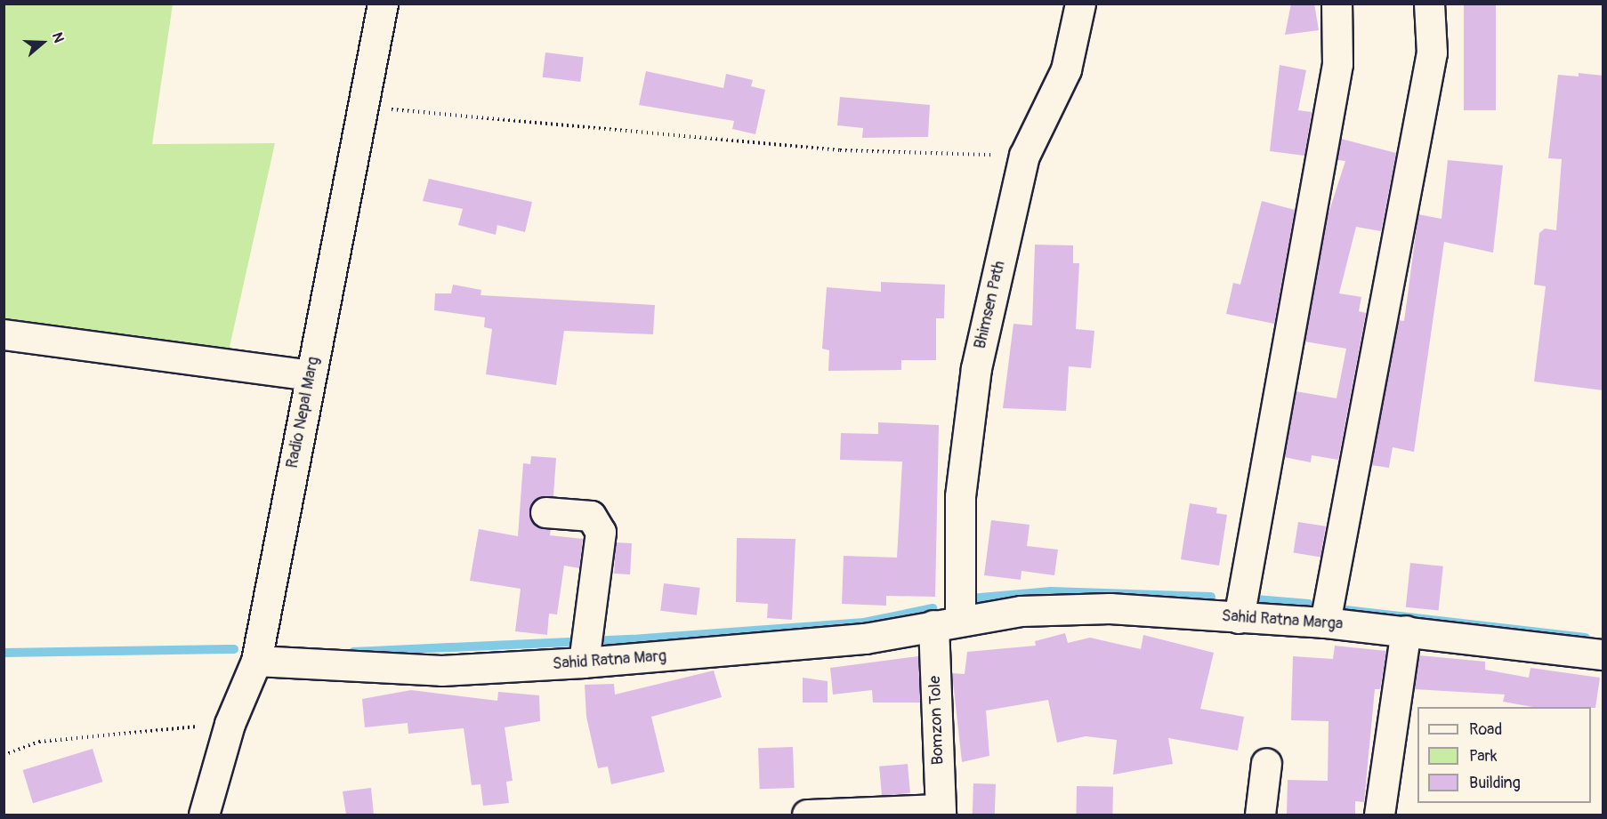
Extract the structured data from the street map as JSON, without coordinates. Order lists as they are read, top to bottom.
{
  "streets": {
    "street": [
      "Bhimsen Path",
      "Radio Nepal Marg",
      "Sahid Ratna Marga",
      "Sahid Ratna Marg",
      "Bomzon Tole"
    ]
  },
  "crossings": [
    ["Bhimsen Path", "Sahid Ratna Marga"],
    ["Bhimsen Path", "Sahid Ratna Marg"],
    ["Bhimsen Path", "Bomzon Tole"],
    ["Radio Nepal Marg", "Sahid Ratna Marg"],
    ["Sahid Ratna Marga", "Sahid Ratna Marg"],
    ["Sahid Ratna Marga", "Bomzon Tole"],
    ["Sahid Ratna Marg", "Bomzon Tole"]
  ],
  "legend": ["Road", "Park", "Building"],
  "north": "right"
}
